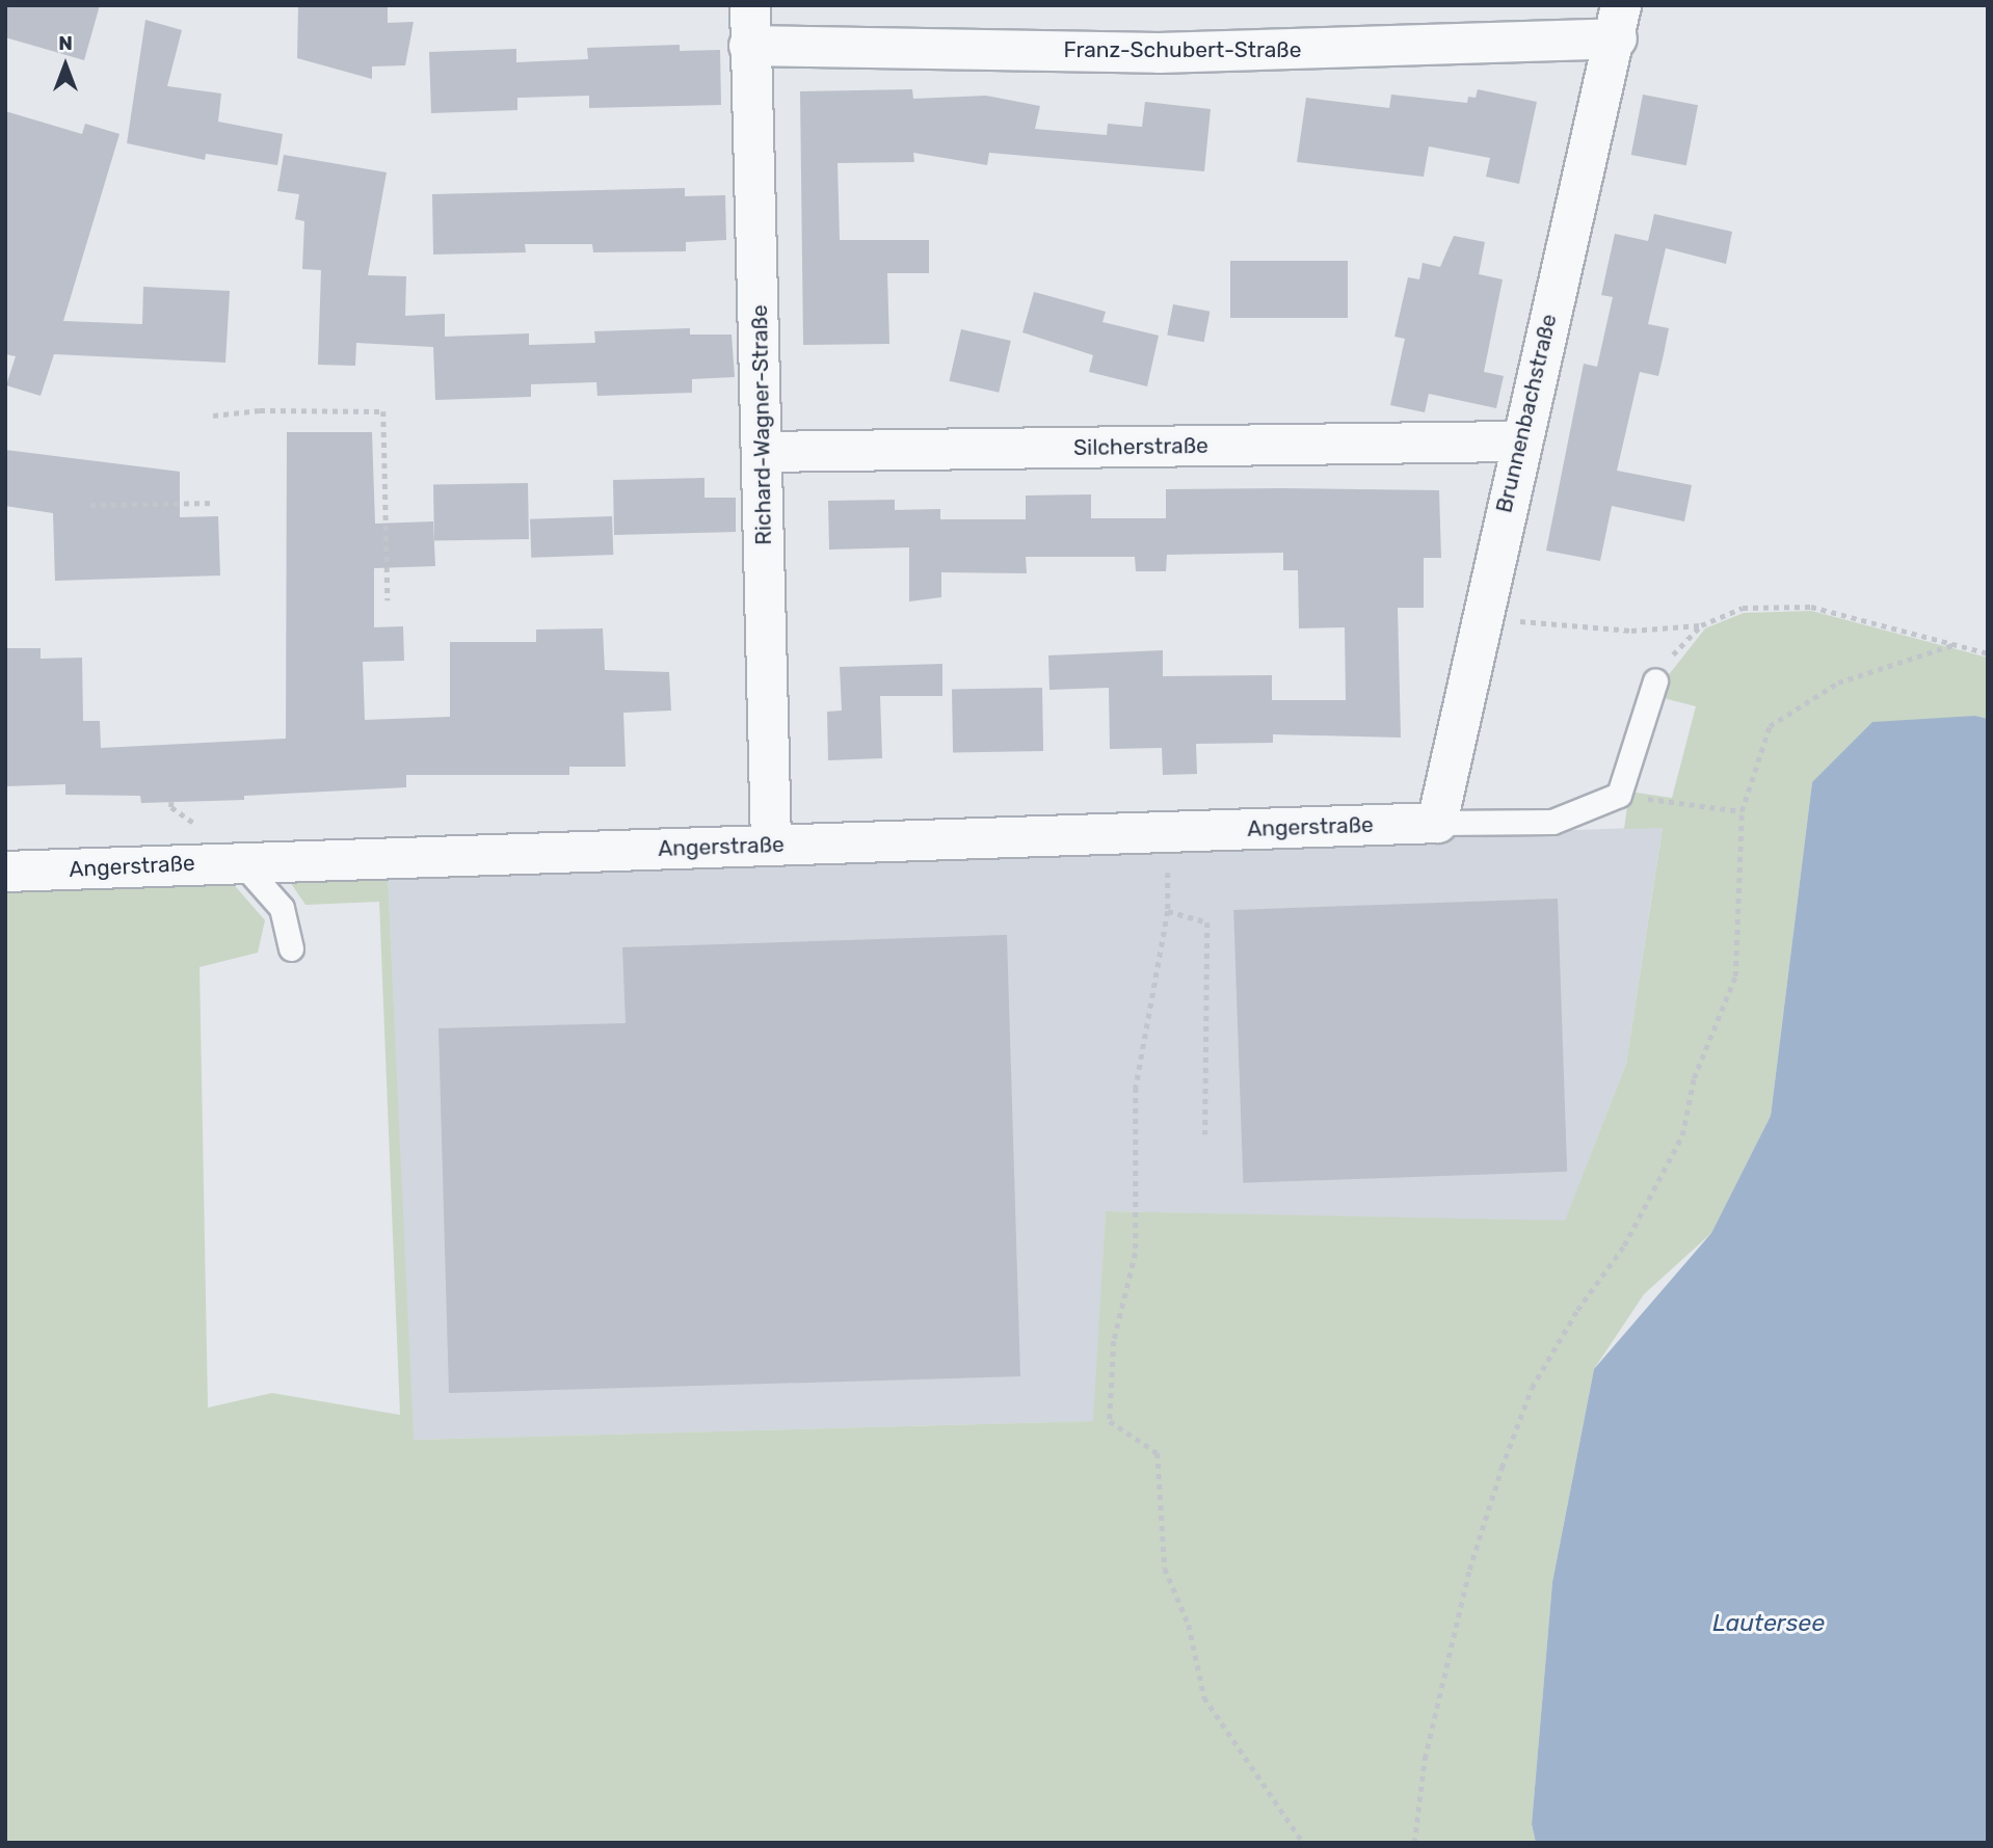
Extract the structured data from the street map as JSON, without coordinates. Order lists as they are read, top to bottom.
{
  "streets": {
    "street": [
      "Franz-Schubert-Straße",
      "Brunnenbachstraße",
      "Richard-Wagner-Straße",
      "Silcherstraße",
      "Angerstraße"
    ]
  },
  "crossings": [
    ["Franz-Schubert-Straße", "Brunnenbachstraße"],
    ["Franz-Schubert-Straße", "Richard-Wagner-Straße"],
    ["Brunnenbachstraße", "Silcherstraße"],
    ["Brunnenbachstraße", "Angerstraße"],
    ["Richard-Wagner-Straße", "Silcherstraße"],
    ["Richard-Wagner-Straße", "Angerstraße"]
  ],
  "water": ["Lautersee"],
  "north": "top"
}
